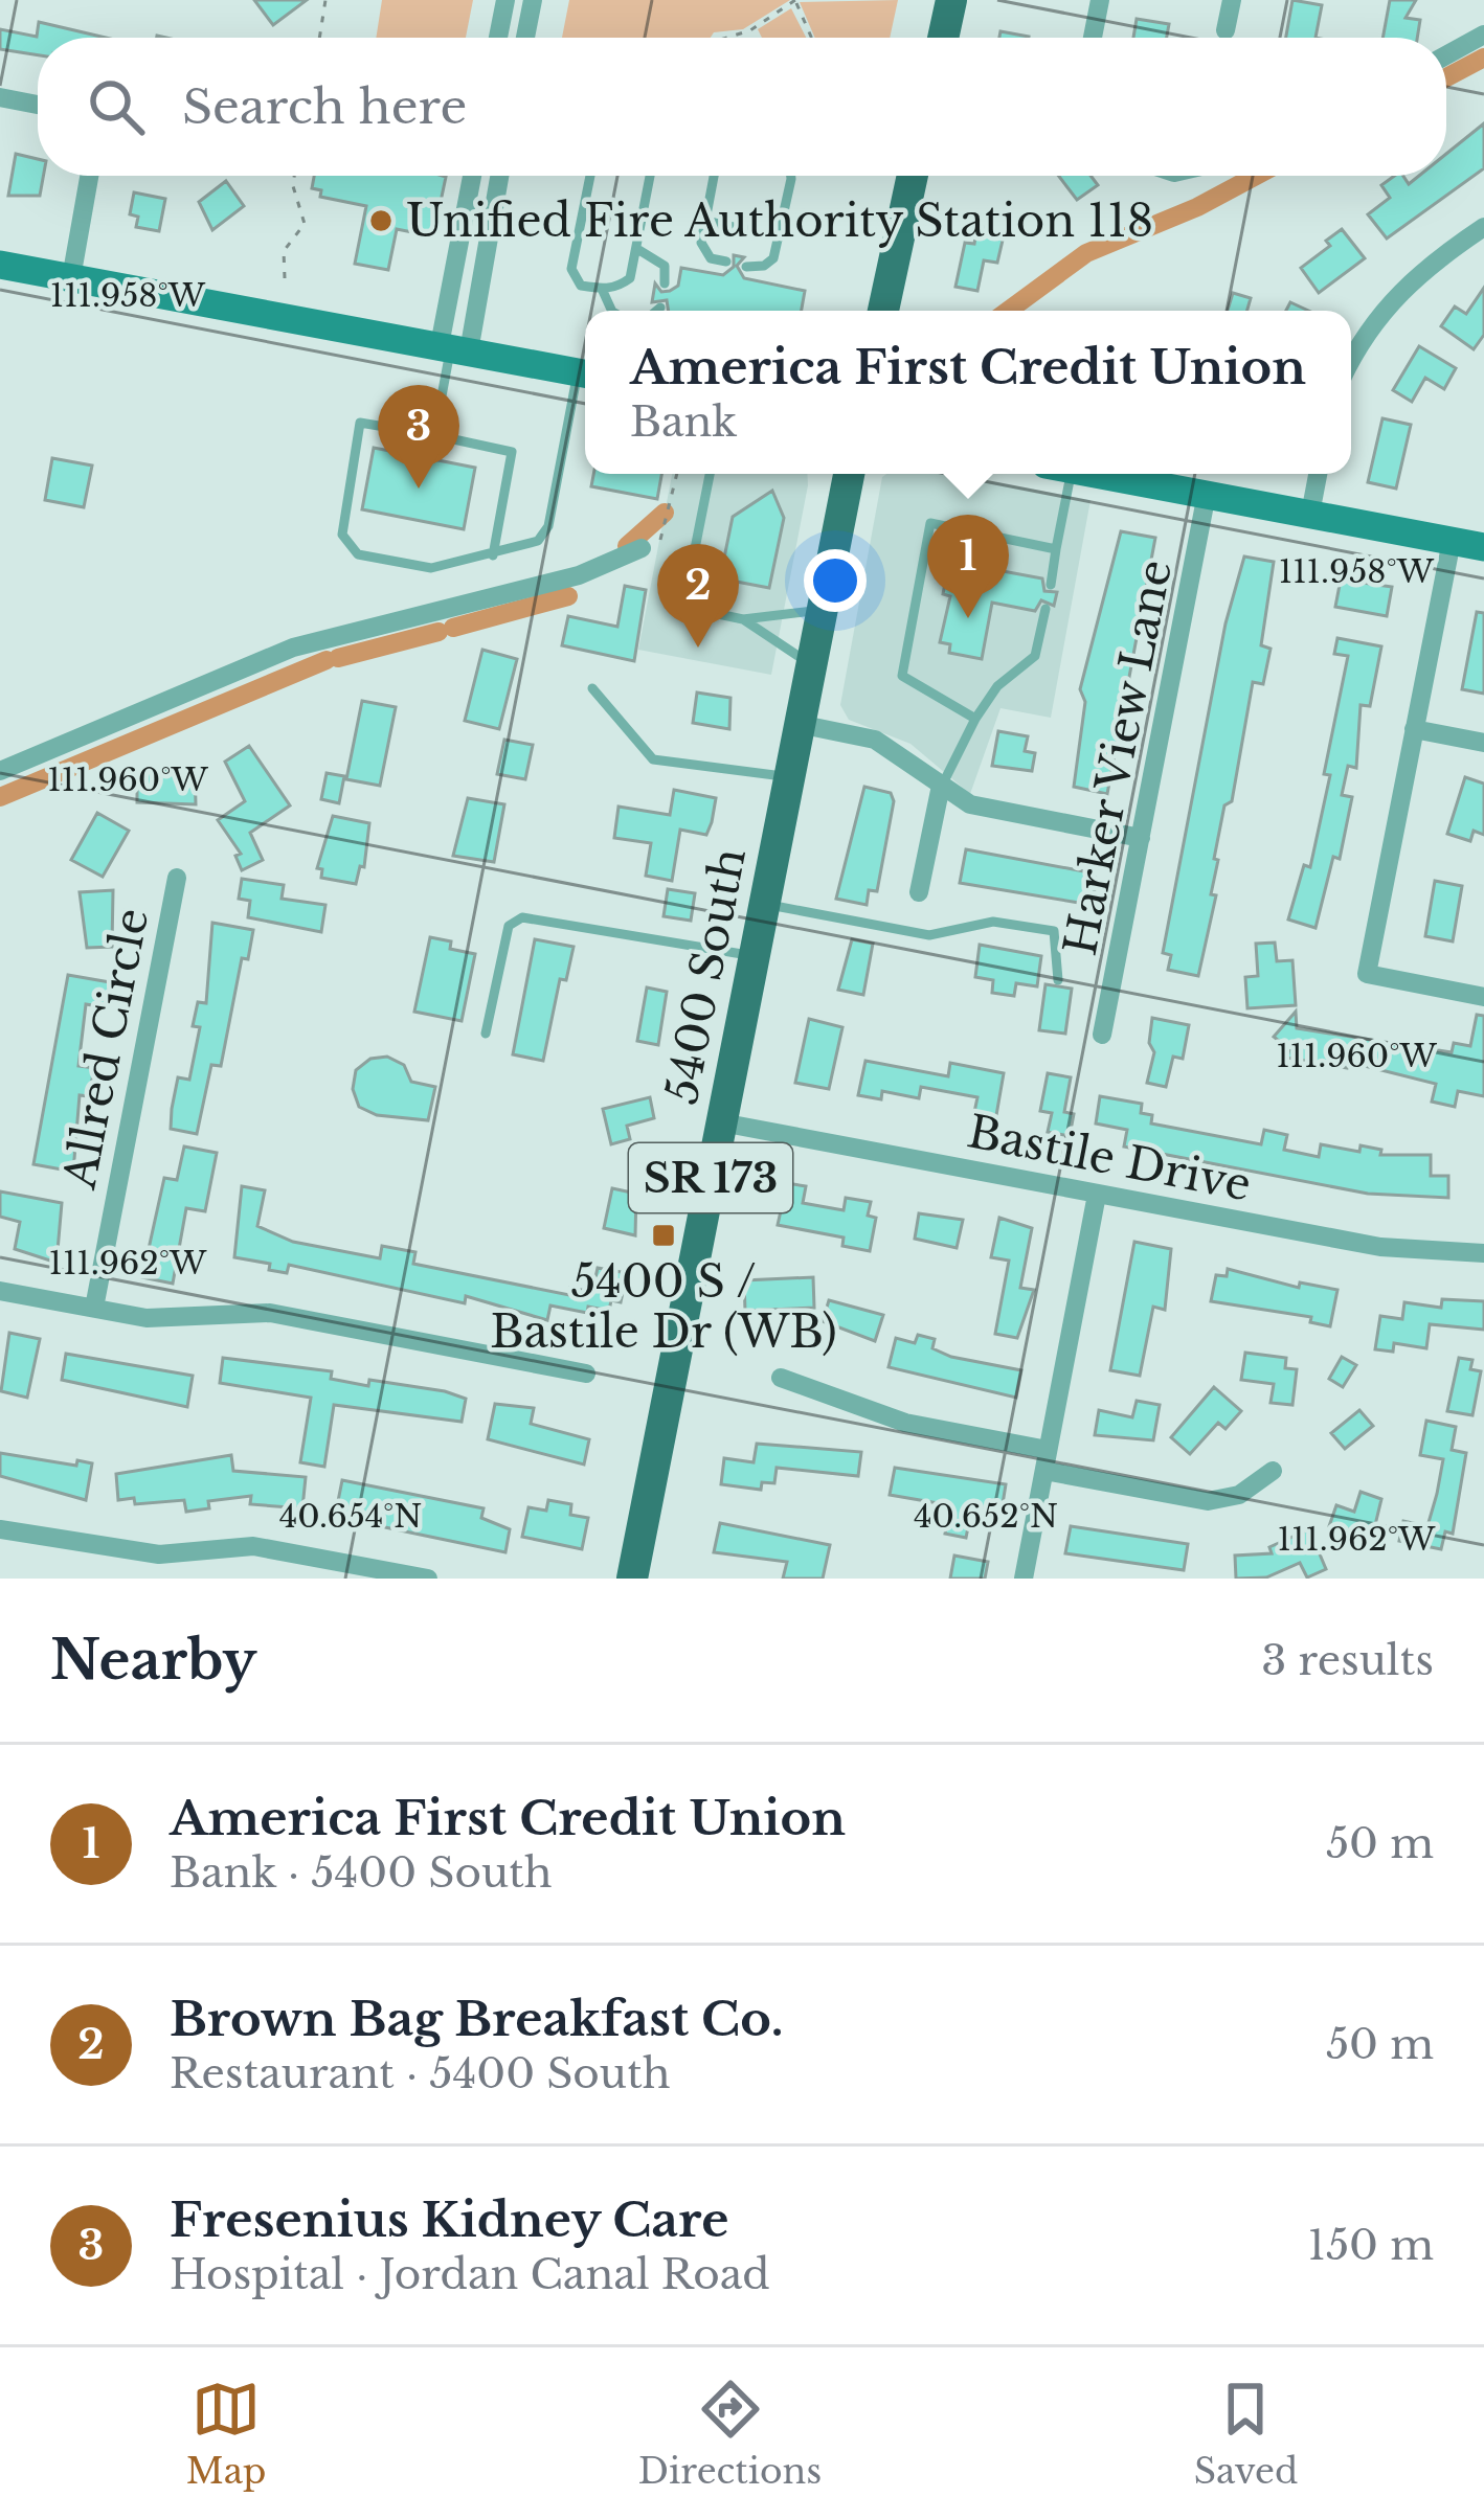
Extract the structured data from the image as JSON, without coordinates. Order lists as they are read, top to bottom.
{
  "streets": {
    "main road": ["5400 South", "SR 173"],
    "street": ["Harker View Lane", "Allred Circle", "Bastile Drive"]
  },
  "crossings": [
    ["5400 South", "Bastile Drive"]
  ],
  "places": {
    "other": ["Unified Fire Authority Station 118"],
    "transit": ["5400 S / Bastile Dr (WB)"]
  },
  "page": {
    "search": "Search here",
    "popup": ["America First Credit Union", "Bank"],
    "pins": ["3", "1", "2"],
    "heading": ["Nearby", "3 results"],
    "list": [
      {
        "mark": "1",
        "name": "America First Credit Union",
        "note": "Bank · 5400 South",
        "value": "50 m"
      },
      {
        "mark": "2",
        "name": "Brown Bag Breakfast Co.",
        "note": "Restaurant · 5400 South",
        "value": "50 m"
      },
      {
        "mark": "3",
        "name": "Fresenius Kidney Care",
        "note": "Hospital · Jordan Canal Road",
        "value": "150 m"
      }
    ],
    "nav": ["Map", "Directions", "Saved"]
  },
  "coordinates": [
    "111.958°W",
    "111.960°W",
    "111.962°W",
    "40.654°N",
    "40.652°N"
  ]
}
